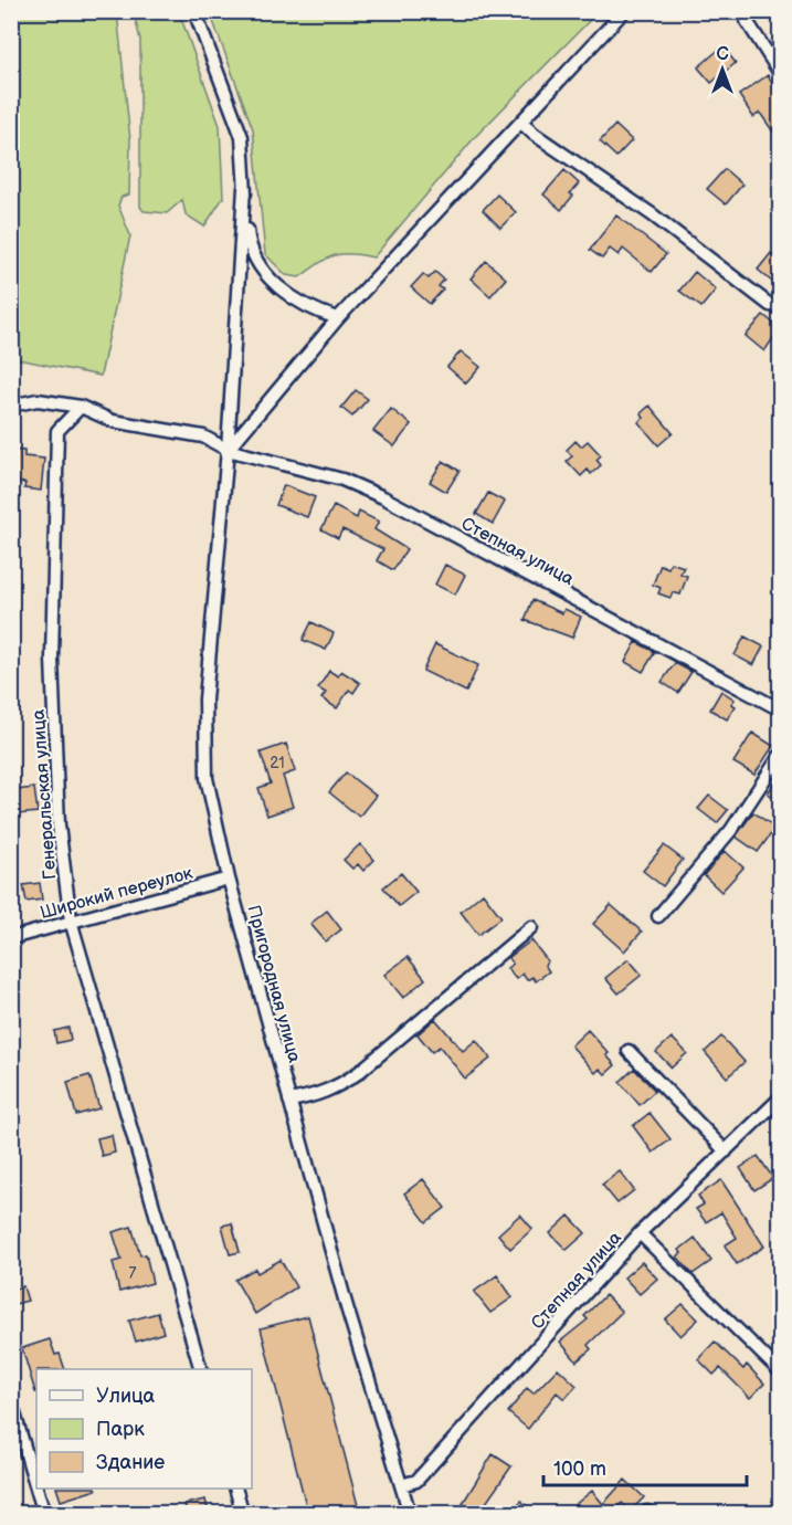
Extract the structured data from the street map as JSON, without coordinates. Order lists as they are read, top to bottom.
{
  "streets": {
    "street": [
      "Степная улица",
      "Генеральская улица",
      "Широкий переулок",
      "Пригородная улица"
    ]
  },
  "crossings": [
    ["Степная улица", "Генеральская улица"],
    ["Степная улица", "Пригородная улица"],
    ["Генеральская улица", "Широкий переулок"],
    ["Широкий переулок", "Пригородная улица"]
  ],
  "house_numbers": ["21", "7"],
  "legend": ["Улица", "Парк", "Здание"],
  "scale_bar": "100 m",
  "north": "top"
}
